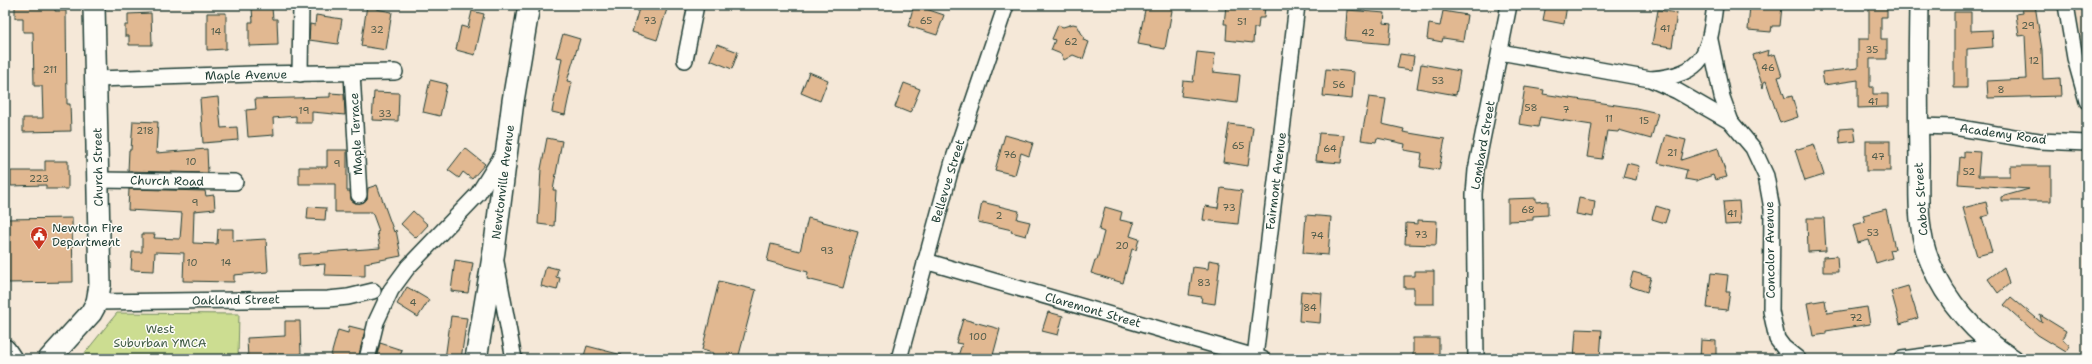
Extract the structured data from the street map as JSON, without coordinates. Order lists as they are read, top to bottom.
{
  "streets": {
    "main road": ["Church Street", "Newtonville Avenue"],
    "street": [
      "Maple Avenue",
      "Maple Terrace",
      "Academy Road",
      "Lombard Street",
      "Church Road",
      "Bellevue Street",
      "Fairmont Avenue",
      "Cabot Street",
      "Concolor Avenue",
      "Oakland Street",
      "Claremont Street"
    ]
  },
  "crossings": [
    ["Maple Avenue", "Maple Terrace"],
    ["Maple Avenue", "Church Street"],
    ["Academy Road", "Cabot Street"],
    ["Lombard Street", "Concolor Avenue"],
    ["Church Street", "Church Road"],
    ["Church Street", "Oakland Street"],
    ["Bellevue Street", "Claremont Street"],
    ["Fairmont Avenue", "Claremont Street"]
  ],
  "parks": ["West Suburban YMCA"],
  "places": {
    "public building": ["Newton Fire Department"]
  },
  "house_numbers": [
    "73",
    "65",
    "51",
    "29",
    "41",
    "32",
    "14",
    "42",
    "62",
    "35",
    "12",
    "46",
    "211",
    "53",
    "56",
    "8",
    "41",
    "58",
    "7",
    "19",
    "33",
    "11",
    "15",
    "218",
    "65",
    "64",
    "21",
    "76",
    "47",
    "10",
    "9",
    "52",
    "223",
    "9",
    "73",
    "68",
    "41",
    "2",
    "53",
    "73",
    "74",
    "20",
    "93",
    "10",
    "14",
    "83",
    "4",
    "84",
    "72",
    "100"
  ]
}
